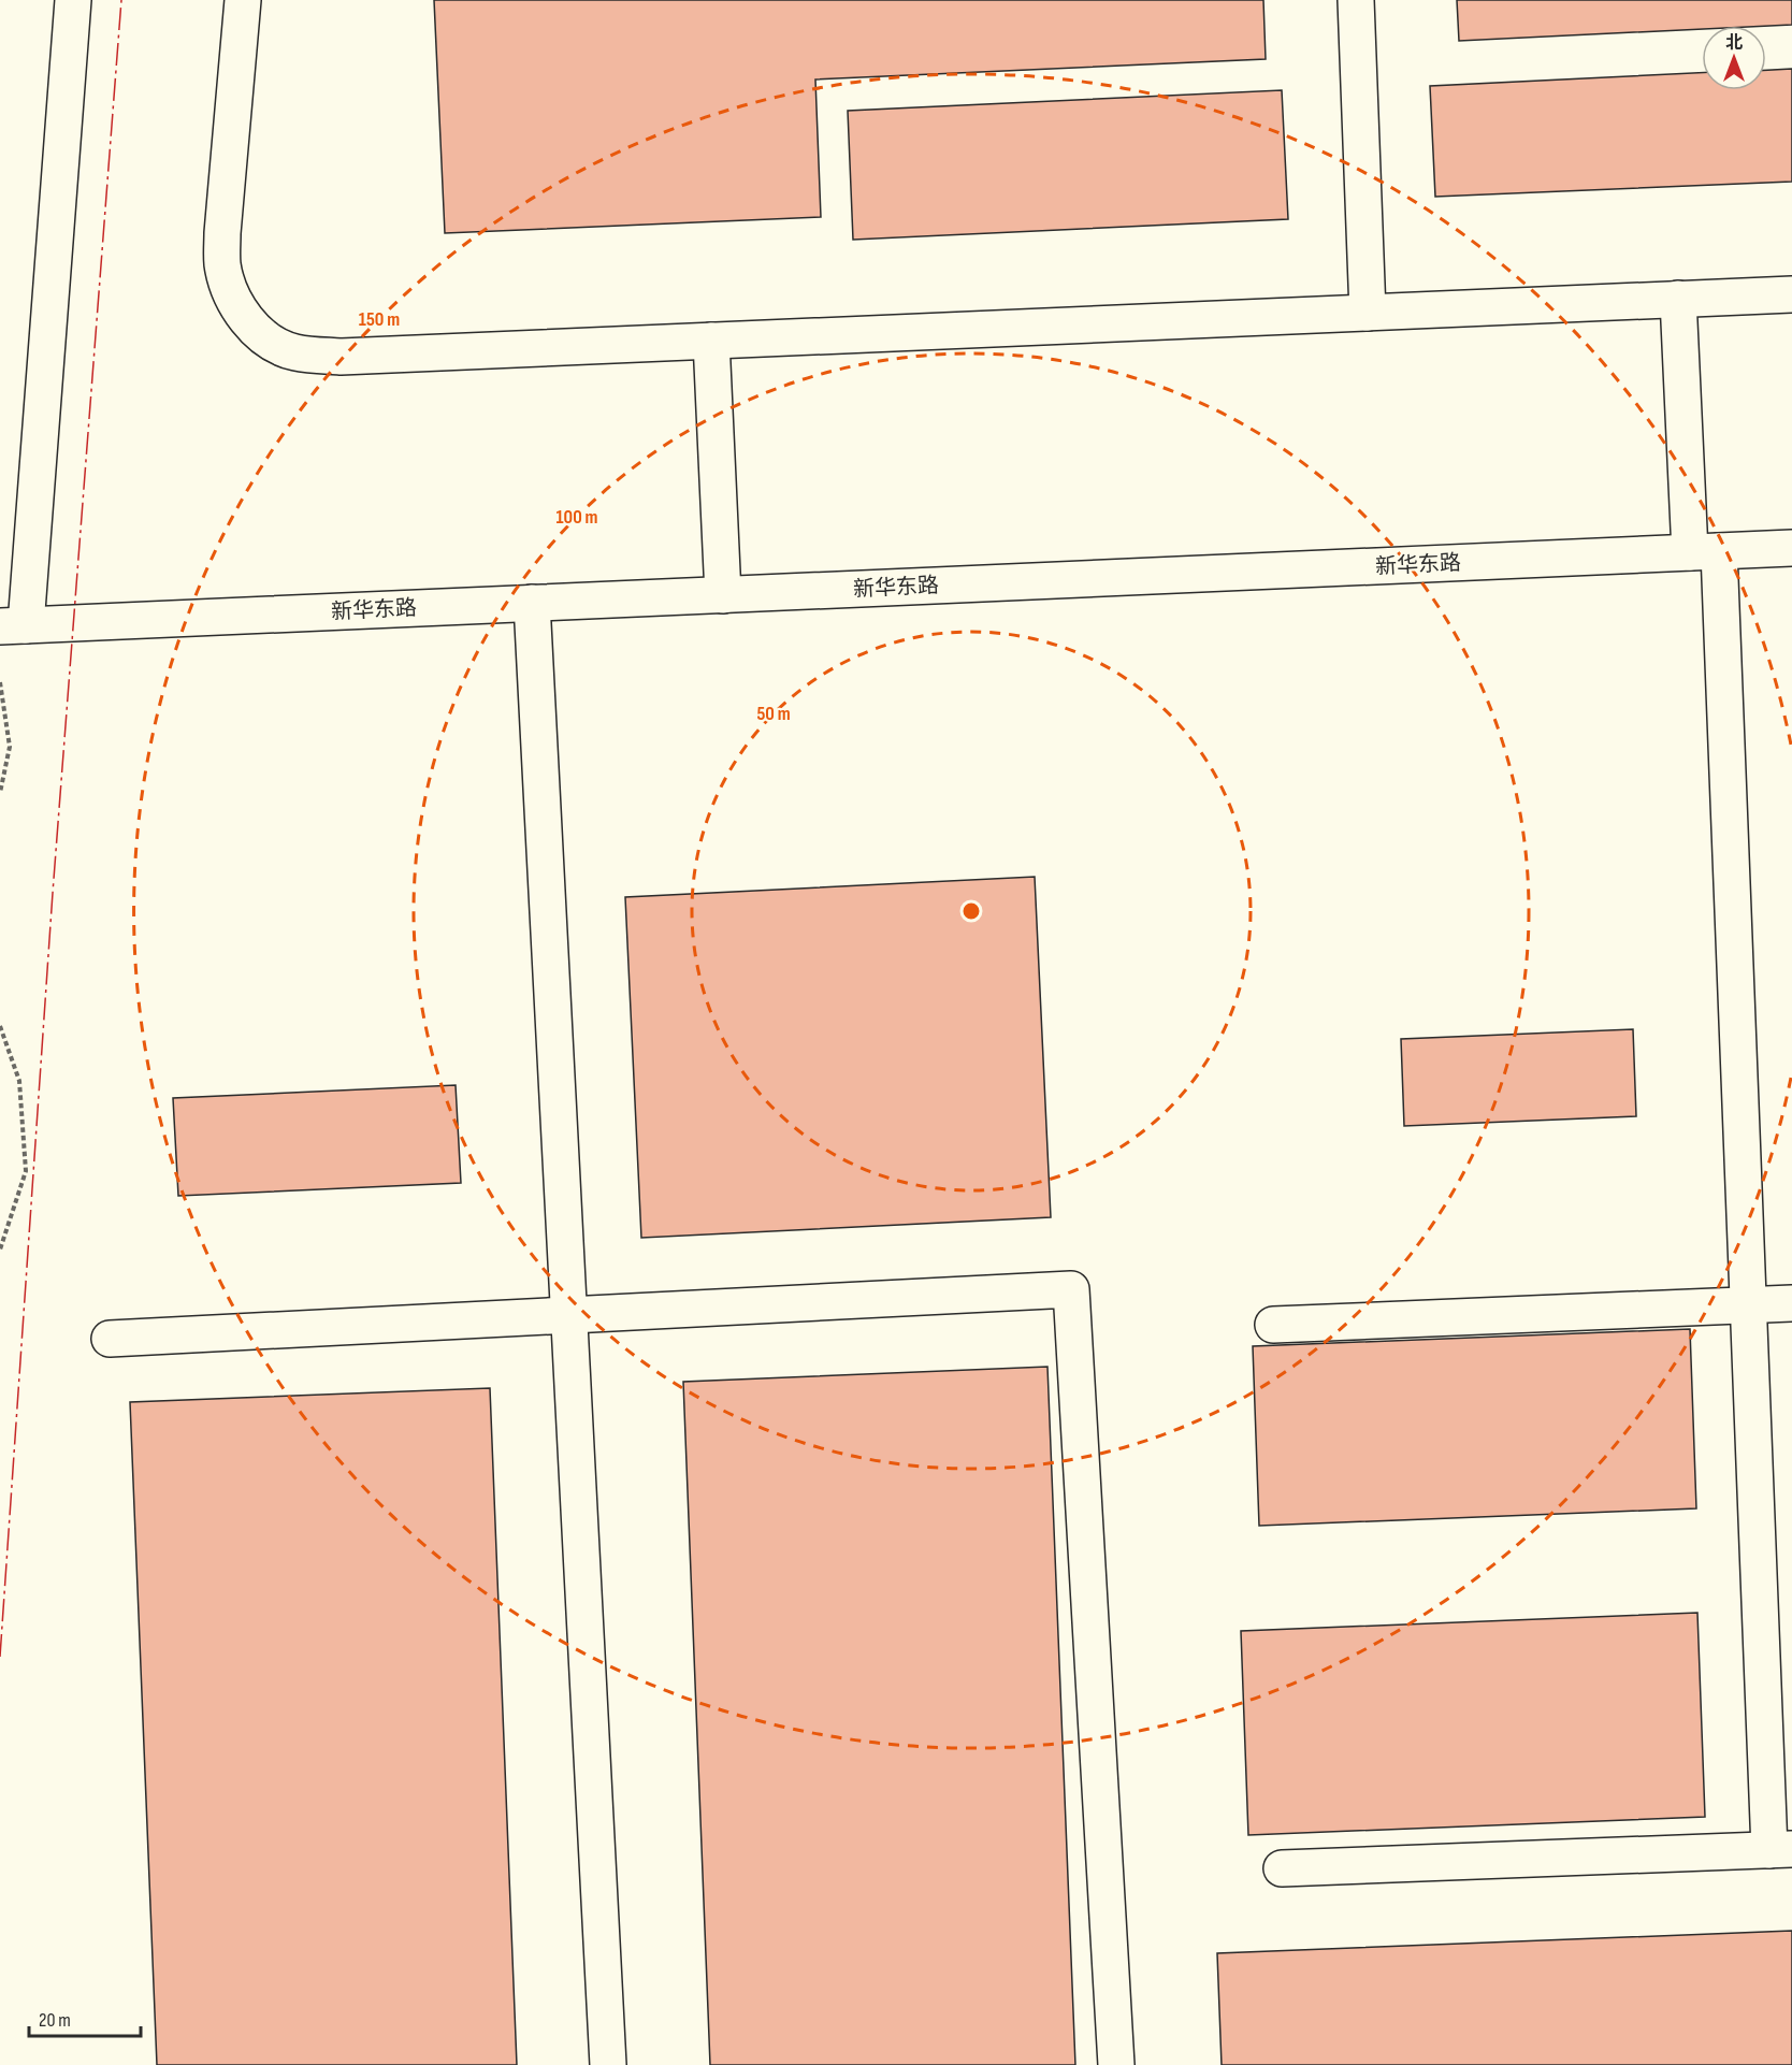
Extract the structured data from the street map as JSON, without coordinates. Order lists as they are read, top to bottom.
{
  "streets": {
    "main road": ["新华东路"]
  },
  "scale_bar": "20 m",
  "north": "top",
  "rings": ["150 m", "100 m", "50 m"]
}
